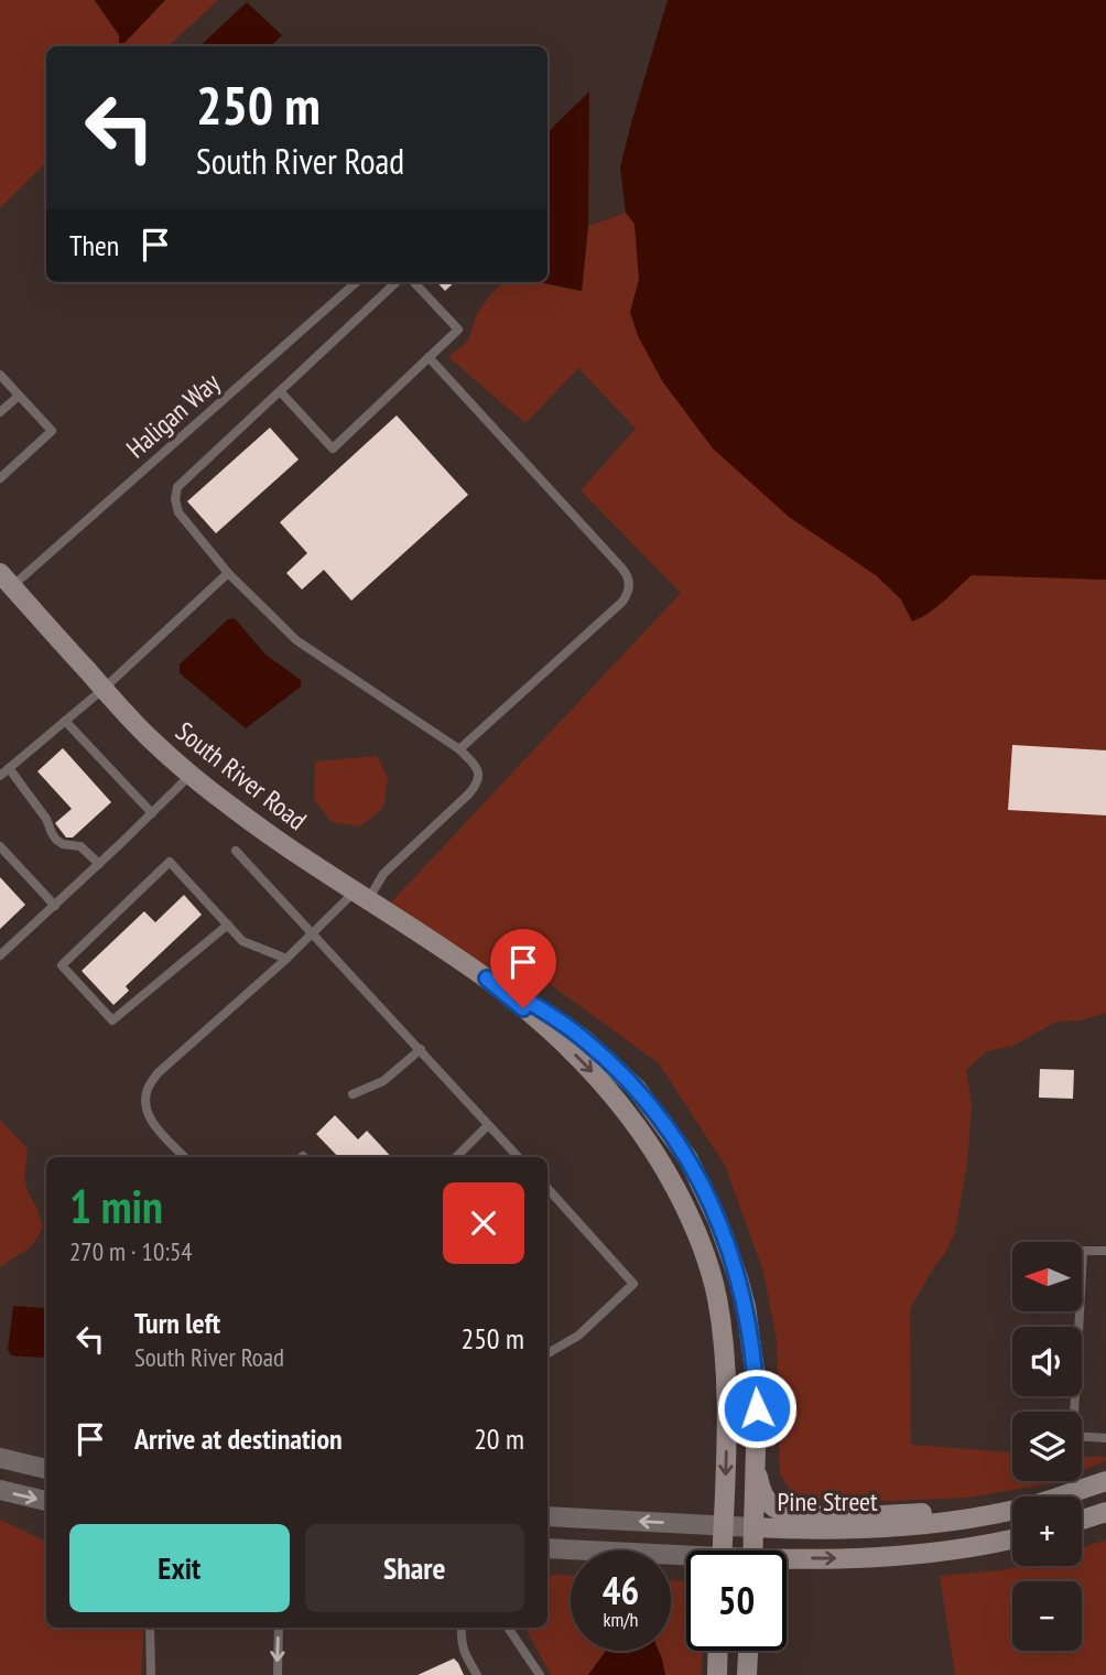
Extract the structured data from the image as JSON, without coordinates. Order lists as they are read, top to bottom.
{
  "streets": {
    "main road": ["South River Road", "Pine Street"],
    "lane": ["Haligan Way"]
  },
  "crossings": [
    ["Haligan Way", "South River Road"],
    ["South River Road", "Pine Street"]
  ],
  "north": "left",
  "page": {
    "turn": ["250 m", "South River Road"],
    "then": "Then",
    "heading": ["1 min", "270 m · 10:54"],
    "map_buttons": ["+", "−"],
    "list": [
      {
        "name": "Turn left",
        "note": "South River Road",
        "value": "250 m"
      },
      {
        "name": "Arrive at destination",
        "value": "20 m"
      }
    ],
    "buttons": ["Exit", "Share"],
    "speed": "46 km/h",
    "limit": "50"
  }
}
